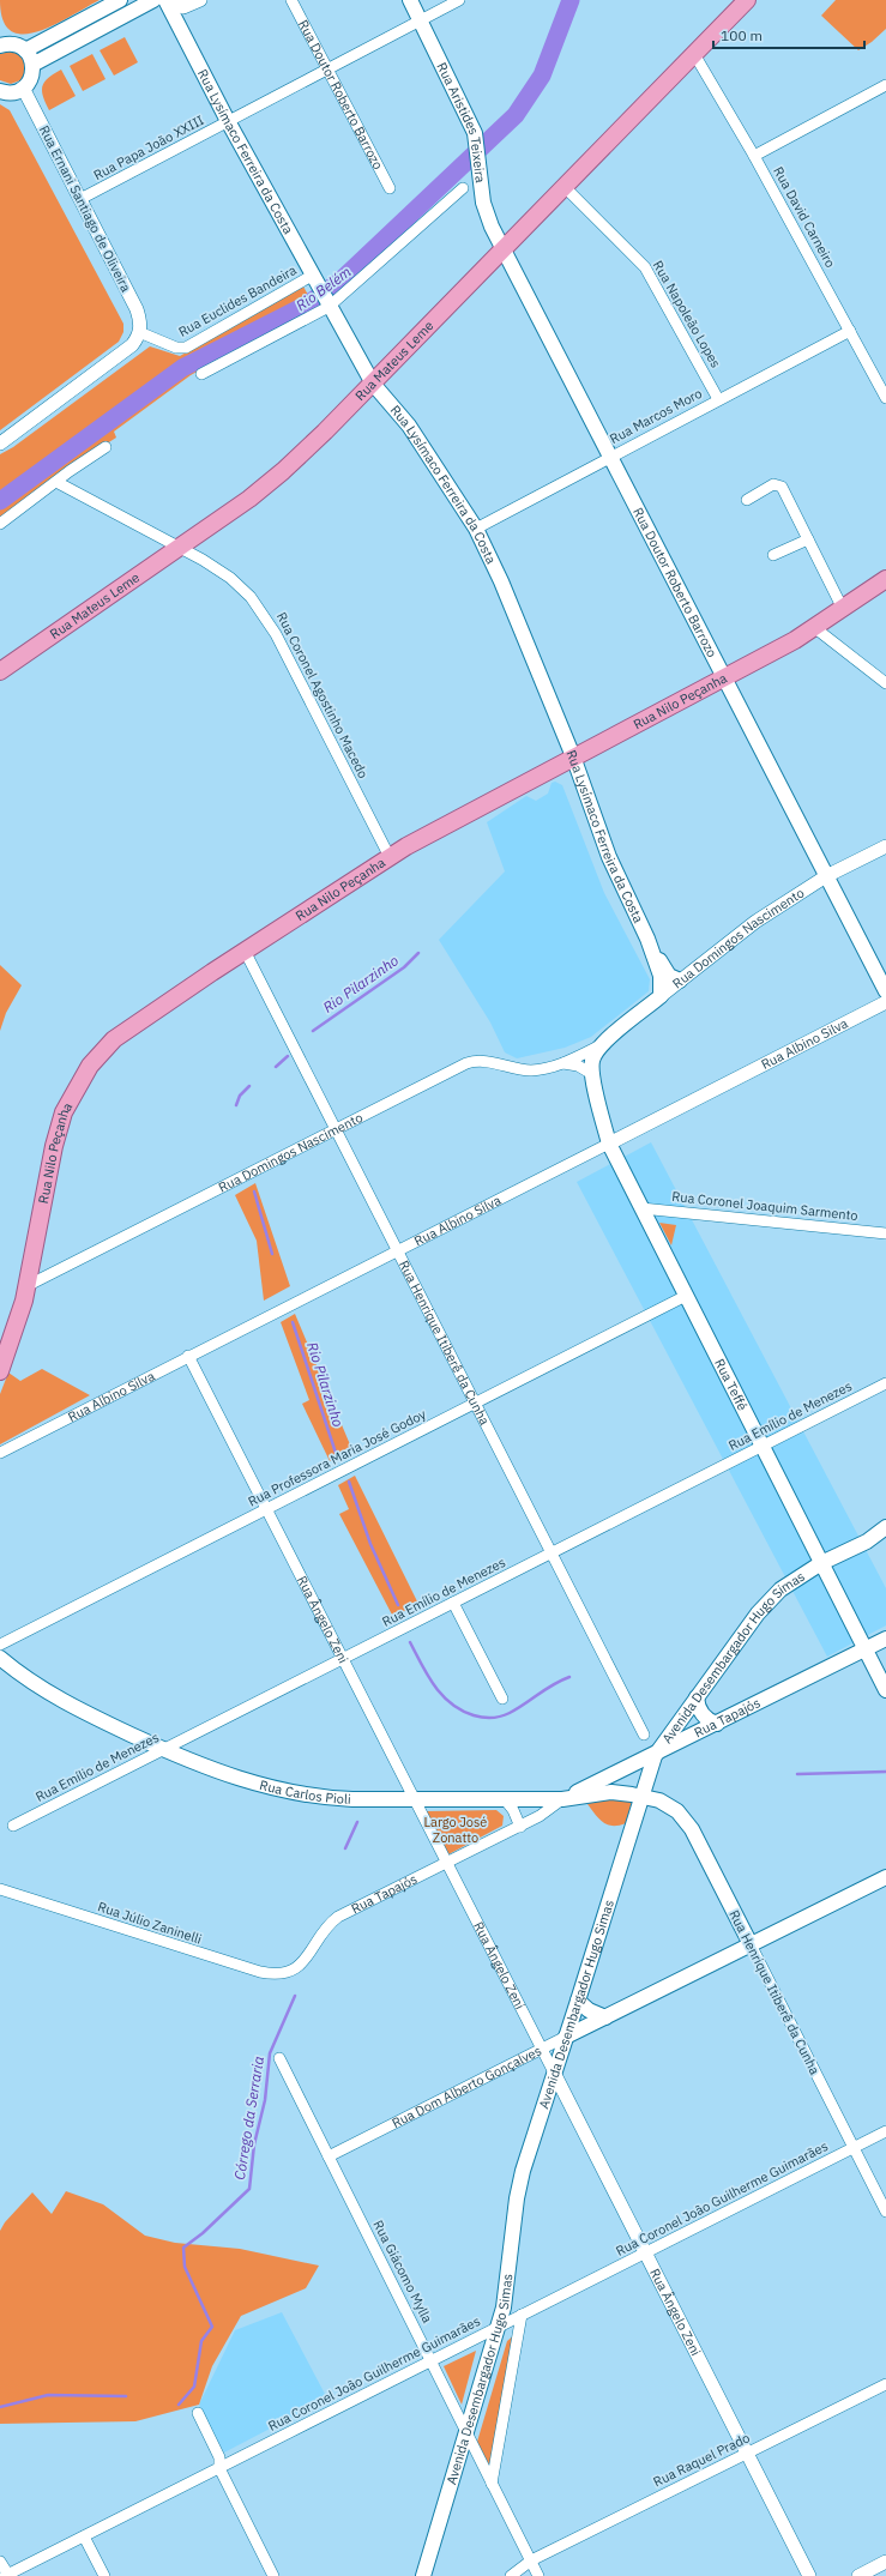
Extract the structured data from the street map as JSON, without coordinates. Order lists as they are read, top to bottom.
{
  "streets": {
    "main road": [
      "Rua Doutor Roberto Barrozo",
      "Rua Aristides Teixeira",
      "Rua Lysímaco Ferreira da Costa",
      "Rua Mateus Leme",
      "Rua Nilo Peçanha",
      "Rua Domingos Nascimento",
      "Rua Henrique Itiberê da Cunha",
      "Rua Teffé",
      "Avenida Desembargador Hugo Simas",
      "Rua Tapajós",
      "Rua Carlos Pioli",
      "Rua Dom Alberto Gonçalves"
    ],
    "street": [
      "Rua Papa João XXIII",
      "Rua Ernani Santiago de Oliveira",
      "Rua David Carneiro",
      "Rua Euclides Bandeira",
      "Rua Napoleão Lopes",
      "Rua Marcos Moro",
      "Rua Coronel Agostinho Macedo",
      "Rua Albino Silva",
      "Rua Coronel Joaquim Sarmento",
      "Rua Emílio de Menezes",
      "Rua Professora Maria José Godoy",
      "Rua Ângelo Zeni",
      "Rua Júlio Zaninelli",
      "Rua Coronel João Guilherme Guimarães",
      "Rua Giácomo Mylla",
      "Rua Raquel Prado"
    ]
  },
  "crossings": [
    ["Rua Doutor Roberto Barrozo", "Rua Aristides Teixeira"],
    ["Rua Doutor Roberto Barrozo", "Rua Papa João XXIII"],
    ["Rua Doutor Roberto Barrozo", "Rua Mateus Leme"],
    ["Rua Doutor Roberto Barrozo", "Rua Marcos Moro"],
    ["Rua Doutor Roberto Barrozo", "Rua Nilo Peçanha"],
    ["Rua Doutor Roberto Barrozo", "Rua Domingos Nascimento"],
    ["Rua Aristides Teixeira", "Rua Papa João XXIII"],
    ["Rua Aristides Teixeira", "Rua Mateus Leme"],
    ["Rua Papa João XXIII", "Rua Lysímaco Ferreira da Costa"],
    ["Rua Papa João XXIII", "Rua Ernani Santiago de Oliveira"],
    ["Rua Lysímaco Ferreira da Costa", "Rua Euclides Bandeira"],
    ["Rua Lysímaco Ferreira da Costa", "Rua Mateus Leme"],
    ["Rua Lysímaco Ferreira da Costa", "Rua Marcos Moro"],
    ["Rua Lysímaco Ferreira da Costa", "Rua Nilo Peçanha"],
    ["Rua Lysímaco Ferreira da Costa", "Rua Domingos Nascimento"],
    ["Rua Ernani Santiago de Oliveira", "Rua Euclides Bandeira"],
    ["Rua David Carneiro", "Rua Mateus Leme"],
    ["Rua David Carneiro", "Rua Marcos Moro"],
    ["Rua Napoleão Lopes", "Rua Mateus Leme"],
    ["Rua Napoleão Lopes", "Rua Marcos Moro"],
    ["Rua Mateus Leme", "Rua Coronel Agostinho Macedo"],
    ["Rua Coronel Agostinho Macedo", "Rua Nilo Peçanha"],
    ["Rua Nilo Peçanha", "Rua Domingos Nascimento"],
    ["Rua Nilo Peçanha", "Rua Henrique Itiberê da Cunha"],
    ["Rua Domingos Nascimento", "Rua Henrique Itiberê da Cunha"],
    ["Rua Domingos Nascimento", "Rua Teffé"],
    ["Rua Albino Silva", "Rua Henrique Itiberê da Cunha"],
    ["Rua Albino Silva", "Rua Teffé"],
    ["Rua Albino Silva", "Rua Ângelo Zeni"],
    ["Rua Coronel Joaquim Sarmento", "Rua Teffé"],
    ["Rua Henrique Itiberê da Cunha", "Rua Emílio de Menezes"],
    ["Rua Henrique Itiberê da Cunha", "Rua Professora Maria José Godoy"],
    ["Rua Henrique Itiberê da Cunha", "Avenida Desembargador Hugo Simas"],
    ["Rua Henrique Itiberê da Cunha", "Rua Carlos Pioli"],
    ["Rua Henrique Itiberê da Cunha", "Rua Dom Alberto Gonçalves"],
    ["Rua Henrique Itiberê da Cunha", "Rua Coronel João Guilherme Guimarães"],
    ["Rua Teffé", "Rua Emílio de Menezes"],
    ["Rua Teffé", "Rua Professora Maria José Godoy"],
    ["Rua Teffé", "Avenida Desembargador Hugo Simas"],
    ["Rua Teffé", "Rua Tapajós"],
    ["Rua Emílio de Menezes", "Rua Ângelo Zeni"],
    ["Rua Emílio de Menezes", "Rua Carlos Pioli"],
    ["Rua Professora Maria José Godoy", "Rua Ângelo Zeni"],
    ["Rua Ângelo Zeni", "Avenida Desembargador Hugo Simas"],
    ["Rua Ângelo Zeni", "Rua Tapajós"],
    ["Rua Ângelo Zeni", "Rua Carlos Pioli"],
    ["Rua Ângelo Zeni", "Rua Dom Alberto Gonçalves"],
    ["Rua Ângelo Zeni", "Rua Coronel João Guilherme Guimarães"],
    ["Rua Ângelo Zeni", "Rua Raquel Prado"],
    ["Avenida Desembargador Hugo Simas", "Rua Tapajós"],
    ["Avenida Desembargador Hugo Simas", "Rua Carlos Pioli"],
    ["Avenida Desembargador Hugo Simas", "Rua Dom Alberto Gonçalves"],
    ["Avenida Desembargador Hugo Simas", "Rua Coronel João Guilherme Guimarães"],
    ["Avenida Desembargador Hugo Simas", "Rua Giácomo Mylla"],
    ["Rua Tapajós", "Rua Carlos Pioli"],
    ["Rua Tapajós", "Rua Júlio Zaninelli"],
    ["Rua Dom Alberto Gonçalves", "Rua Giácomo Mylla"],
    ["Rua Coronel João Guilherme Guimarães", "Rua Giácomo Mylla"],
    ["Rua Giácomo Mylla", "Rua Raquel Prado"]
  ],
  "water": ["Rio Belém", "Rio Pilarzinho", "Córrego da Serraria"],
  "parks": ["Largo José Zonatto"],
  "scale_bar": "100 m"
}
